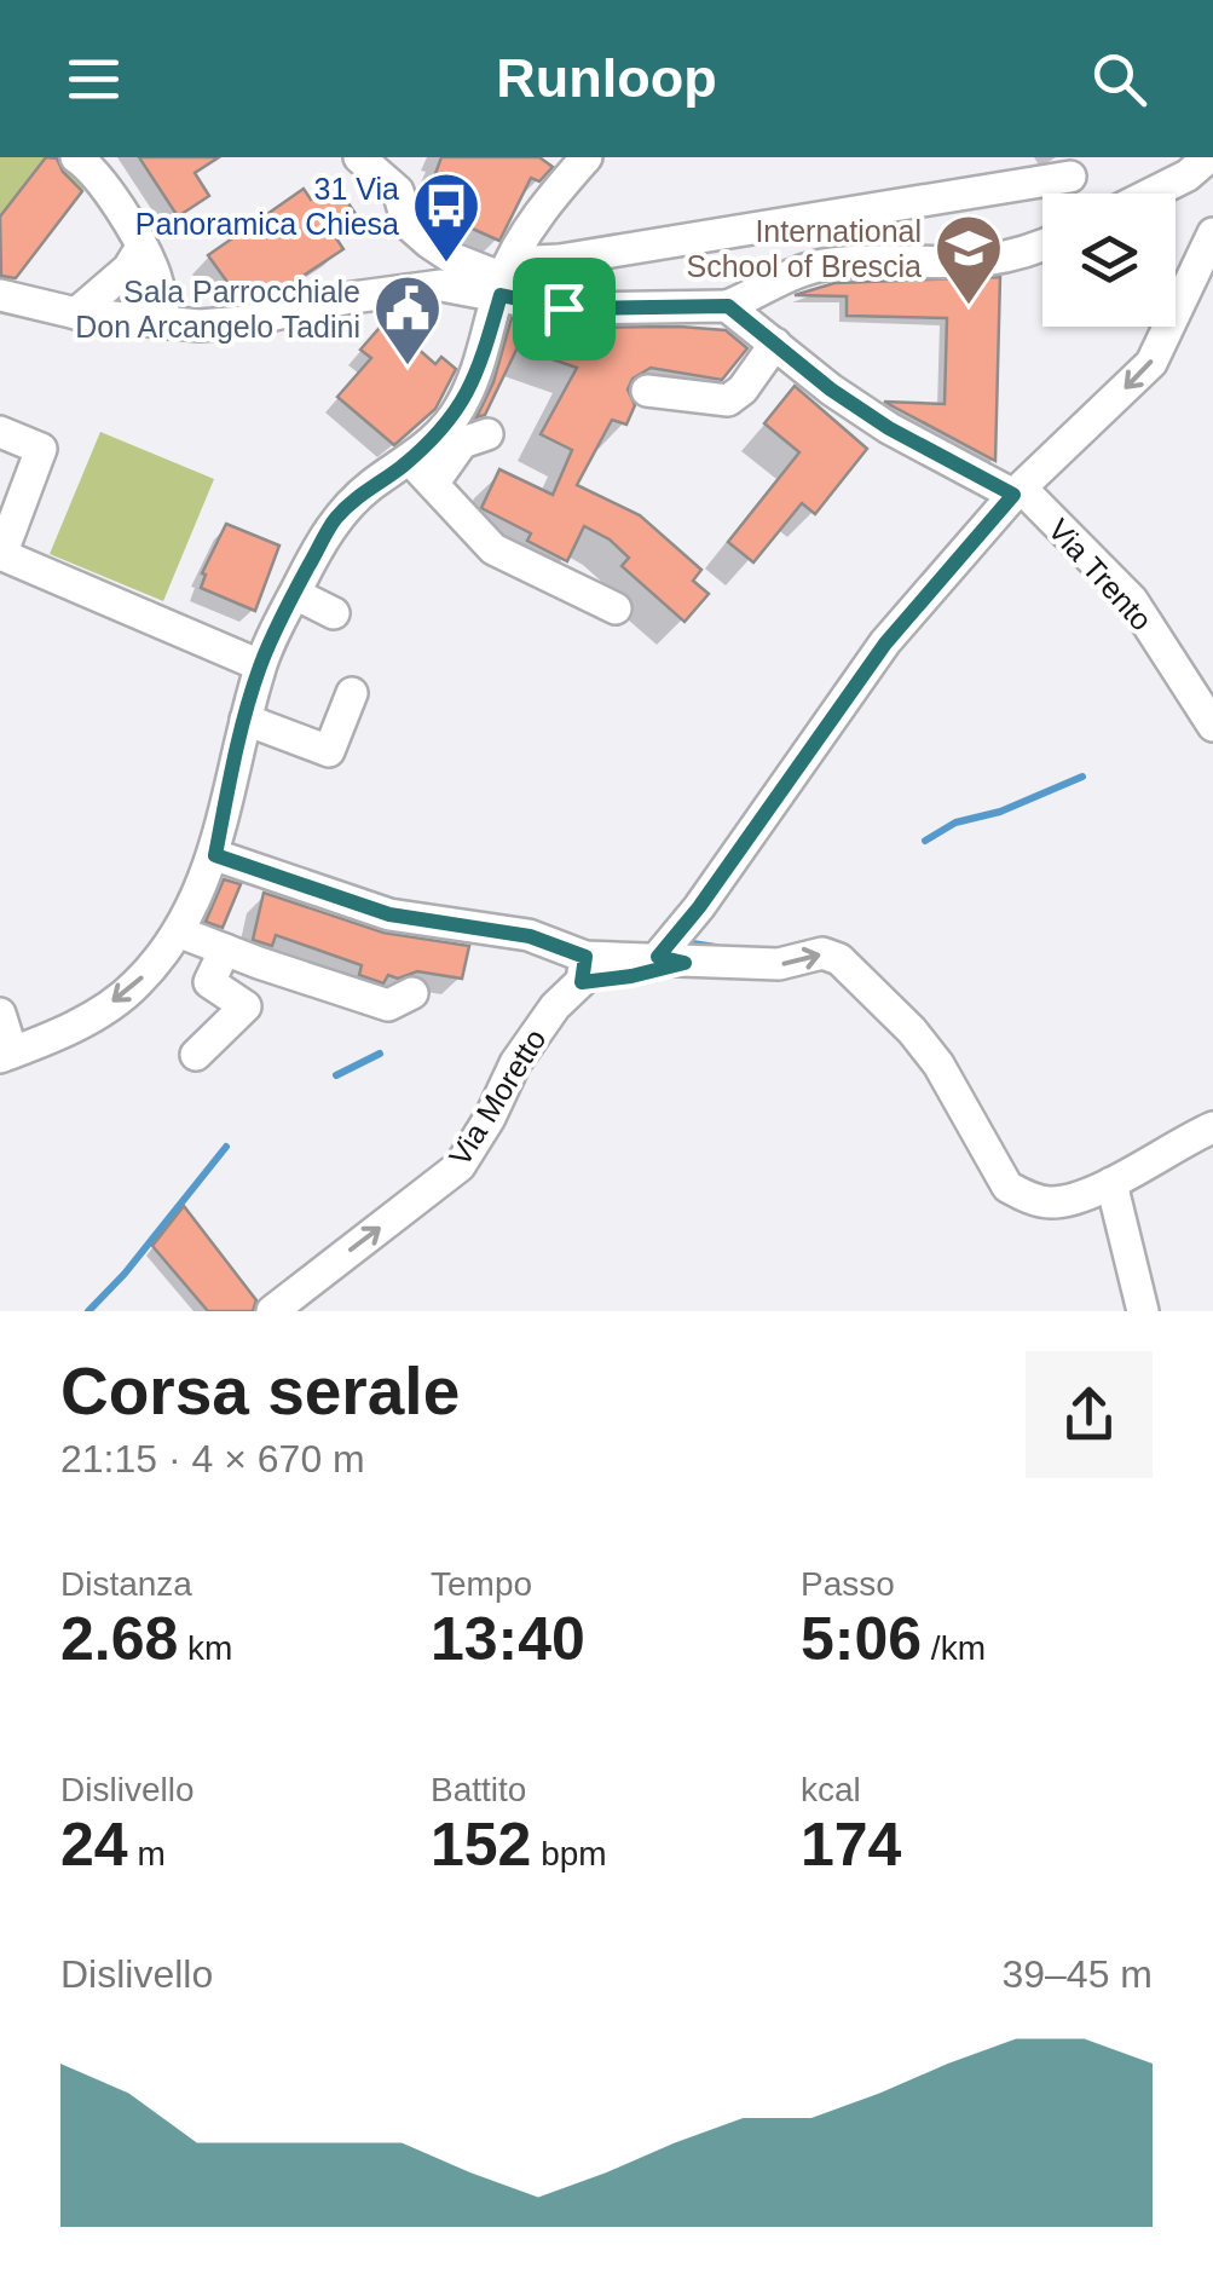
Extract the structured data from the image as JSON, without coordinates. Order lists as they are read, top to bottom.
{
  "streets": {
    "street": ["Via Trento", "Via Moretto"]
  },
  "one_way": ["Via Moretto"],
  "places": {
    "bus stop": ["31 Via Panoramica Chiesa"],
    "school or university": ["International School of Brescia"],
    "public building": ["Sala Parrocchiale Don Arcangelo Tadini"]
  },
  "page": {
    "header": "Runloop",
    "heading": ["Corsa serale", "21:15 · 4 × 670 m"],
    "stats": [
      ["Distanza", "2.68 km"],
      ["Tempo", "13:40"],
      ["Passo", "5:06 /km"],
      ["Dislivello", "24 m"],
      ["Battito", "152 bpm"],
      ["kcal", "174"]
    ],
    "chart": ["Dislivello", "39–45 m"]
  }
}
